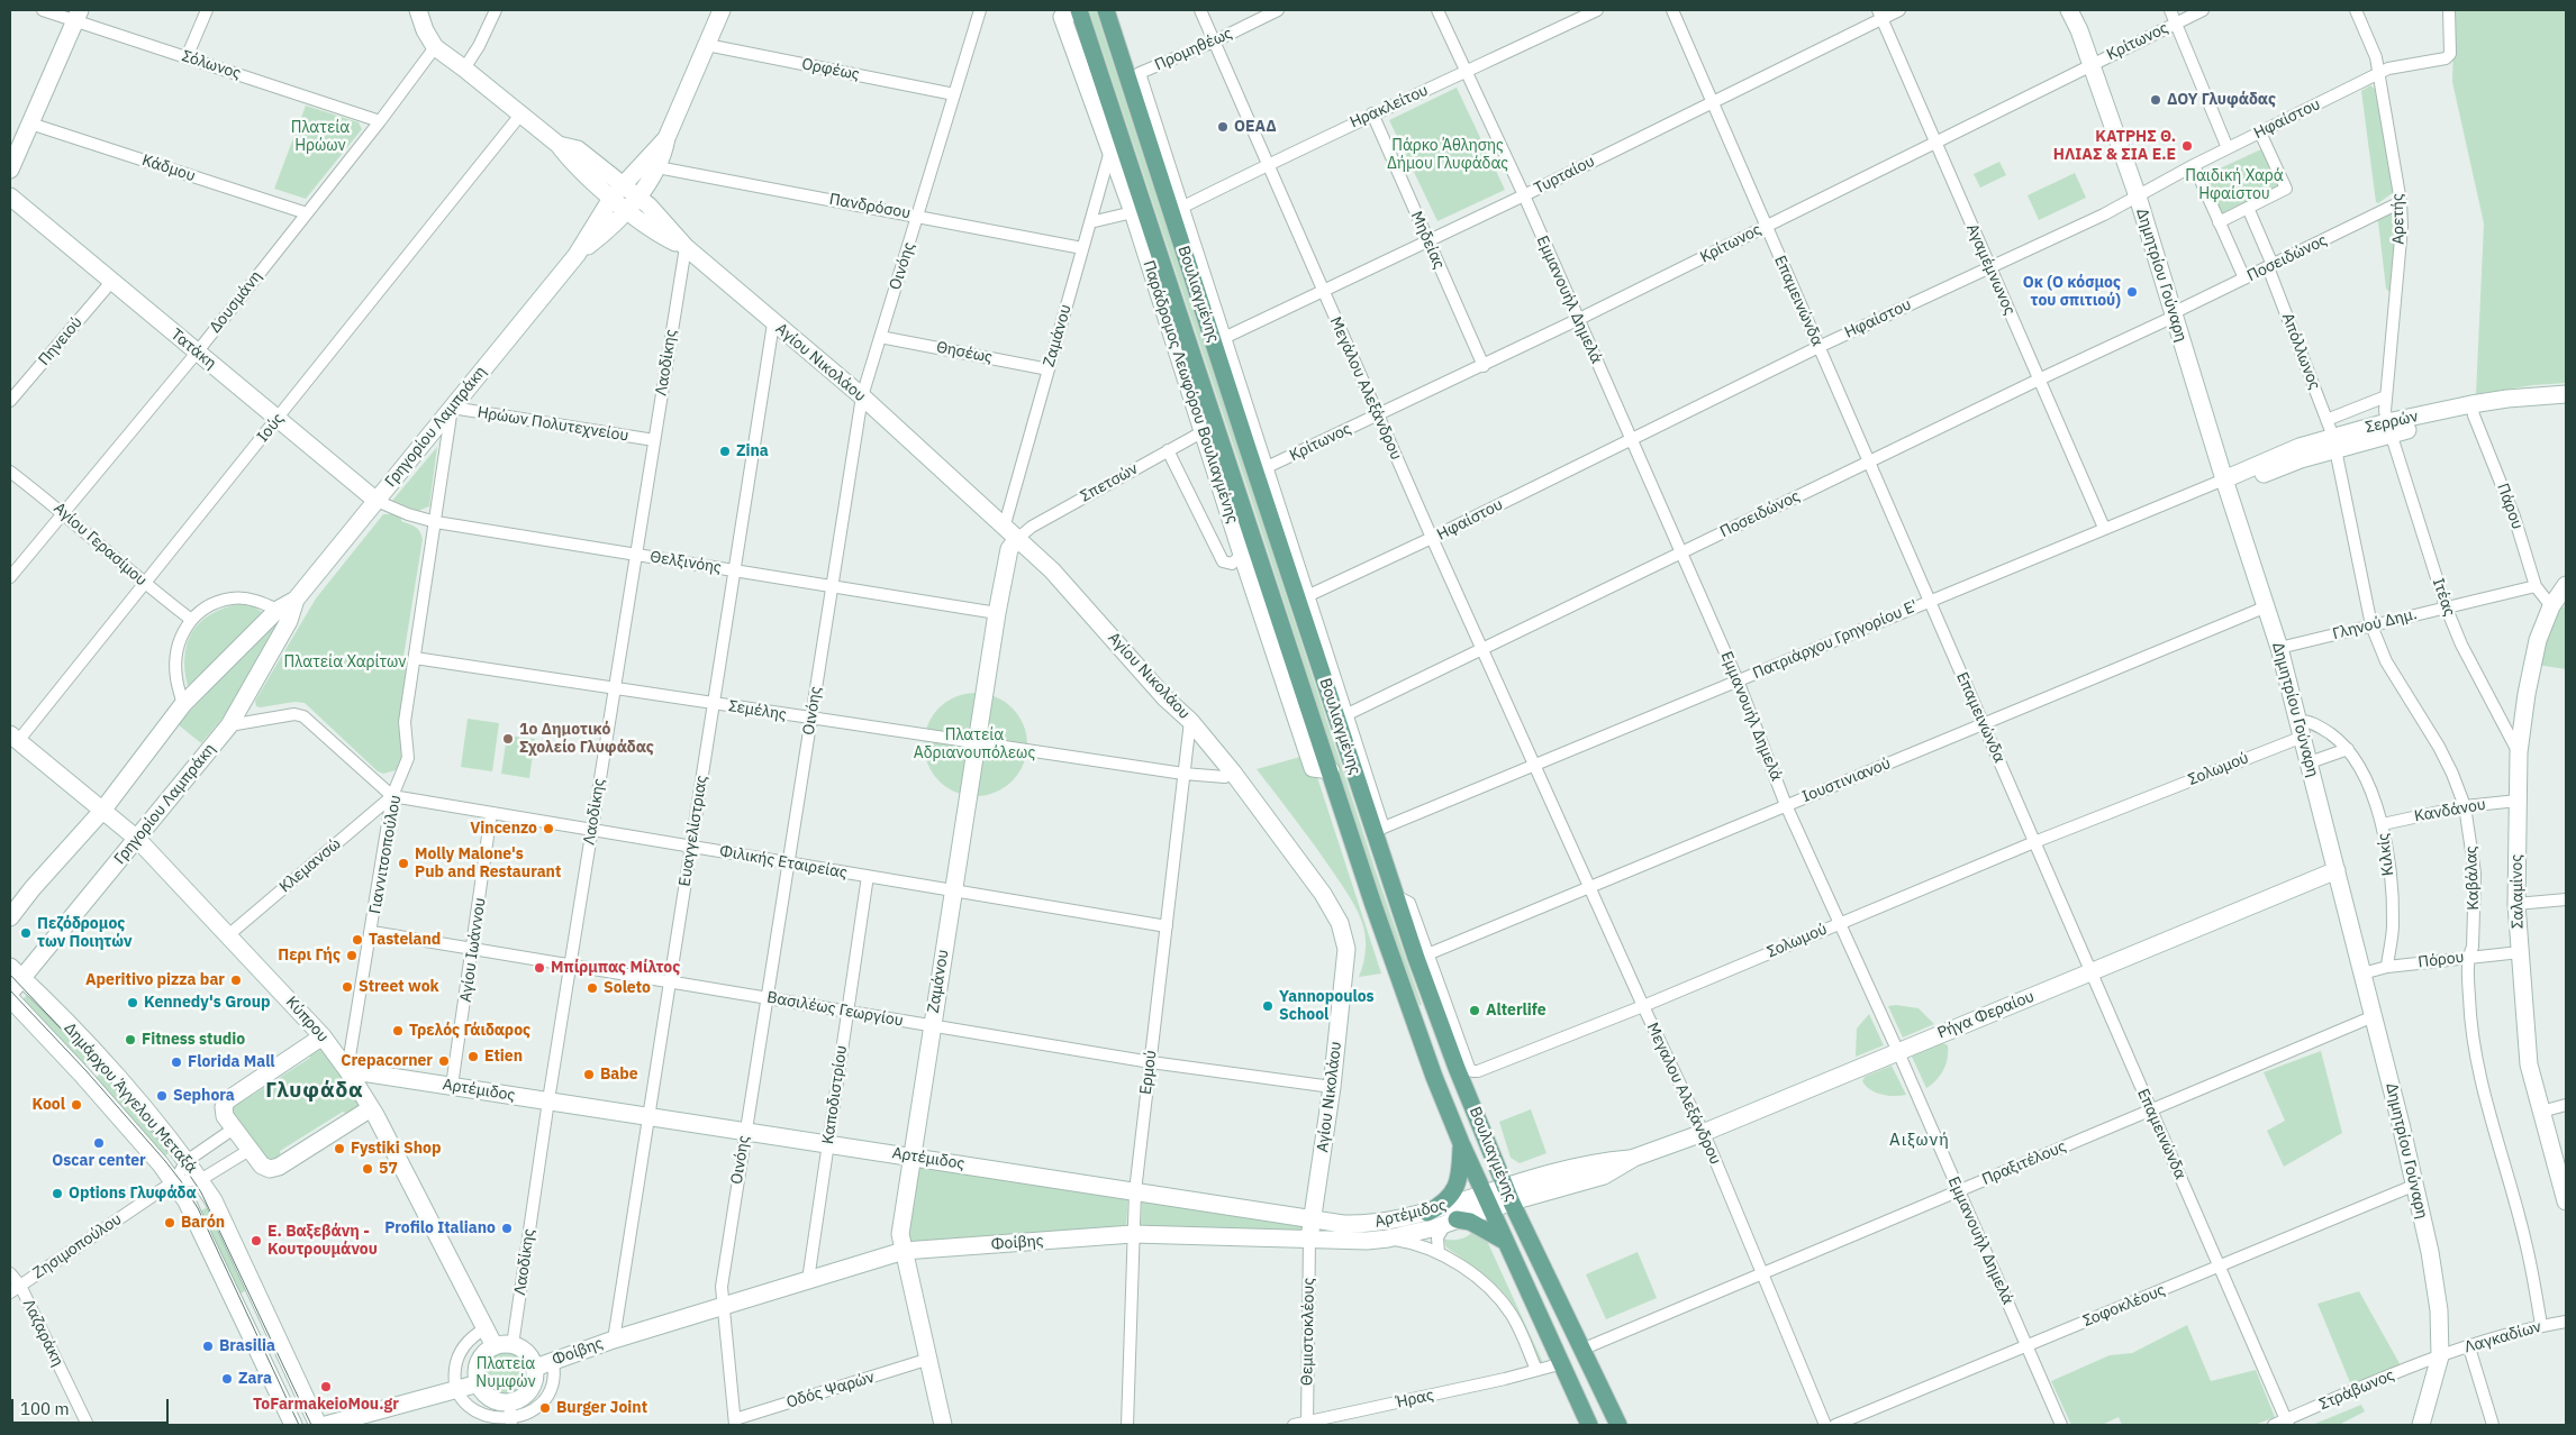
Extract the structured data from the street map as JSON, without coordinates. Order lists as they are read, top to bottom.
{
  "streets": {
    "main road": ["Βουλιαγμένης"],
    "street": [
      "Κρίτωνος",
      "Προμηθέως",
      "Σόλωνος",
      "Ορφέως",
      "Ηρακλείτου",
      "Ηφαίστου",
      "Κάδμου",
      "Τυρταίου",
      "Πανδρόσου",
      "Αρετής",
      "Μηδείας",
      "Ποσειδώνος",
      "Οινόης",
      "Αγαμέμνωνος",
      "Δημητρίου Γούναρη",
      "Εμμανουήλ Δημελά",
      "Επαμεινώνδα",
      "Δουσμάνη",
      "Ζαμάνου",
      "Πηνειού",
      "Τατάκη",
      "Απόλλωνος",
      "Θησέως",
      "Λαοδίκης",
      "Αγίου Νικολάου",
      "Μεγάλου Αλεξάνδρου",
      "Παράδρομος Λεωφόρου Βουλιαγμένης",
      "Σερρών",
      "Ηρώων Πολυτεχνείου",
      "Γρηγορίου Λαμπράκη",
      "Ιούς",
      "Σπετσών",
      "Πάρου",
      "Αγίου Γερασίμου",
      "Θελξινόης",
      "Ιτέας",
      "Γληνού Δημ.",
      "Πατριάρχου Γρηγορίου E'",
      "Σεμέλης",
      "Σολωμού",
      "Ιουστινιανού",
      "Κανδάνου",
      "Ευαγγελίστριας",
      "Γιαννιτσοπούλου",
      "Κιλκίς",
      "Φιλικής Εταιρείας",
      "Κλεμανσώ",
      "Καβάλας",
      "Σαλαμίνος",
      "Αγίου Ιωάννου",
      "Πόρου",
      "Βασιλέως Γεωργίου",
      "Ρήγα Φεραίου",
      "Κύπρου",
      "Ερμού",
      "Αρτέμιδος",
      "Μεγαλου Αλεξάνδρου",
      "Καποδιστρίου",
      "Δημάρχου Άγγελου Μεταξά",
      "Πραξιτέλους",
      "Φοίβης",
      "Ζησιμοπούλου",
      "Σοφοκλέους",
      "Θεμιστοκλέους",
      "Λαζαράκη",
      "Λαγκαδίων",
      "Οδóς Ψαρών",
      "Στράβωνος",
      "Ήρας"
    ]
  },
  "crossings": [
    ["Κρίτωνος", "Μηδείας"],
    ["Κρίτωνος", "Αγαμέμνωνος"],
    ["Κρίτωνος", "Δημητρίου Γούναρη"],
    ["Κρίτωνος", "Βουλιαγμένης"],
    ["Κρίτωνος", "Εμμανουήλ Δημελά"],
    ["Κρίτωνος", "Επαμεινώνδα"],
    ["Κρίτωνος", "Μεγάλου Αλεξάνδρου"],
    ["Προμηθέως", "Ηρακλείτου"],
    ["Προμηθέως", "Μεγάλου Αλεξάνδρου"],
    ["Σόλωνος", "Δουσμάνη"],
    ["Ορφέως", "Οινόης"],
    ["Ορφέως", "Γρηγορίου Λαμπράκη"],
    ["Ηρακλείτου", "Μηδείας"],
    ["Ηρακλείτου", "Εμμανουήλ Δημελά"],
    ["Ηρακλείτου", "Μεγάλου Αλεξάνδρου"],
    ["Ηφαίστου", "Αρετής"],
    ["Ηφαίστου", "Αγαμέμνωνος"],
    ["Ηφαίστου", "Δημητρίου Γούναρη"],
    ["Ηφαίστου", "Εμμανουήλ Δημελά"],
    ["Ηφαίστου", "Επαμεινώνδα"],
    ["Ηφαίστου", "Μεγάλου Αλεξάνδρου"],
    ["Κάδμου", "Δουσμάνη"],
    ["Τυρταίου", "Μηδείας"],
    ["Τυρταίου", "Αγαμέμνωνος"],
    ["Τυρταίου", "Εμμανουήλ Δημελά"],
    ["Τυρταίου", "Επαμεινώνδα"],
    ["Τυρταίου", "Μεγάλου Αλεξάνδρου"],
    ["Πανδρόσου", "Οινόης"],
    ["Πανδρόσου", "Ζαμάνου"],
    ["Πανδρόσου", "Γρηγορίου Λαμπράκη"],
    ["Αρετής", "Ποσειδώνος"],
    ["Αρετής", "Σερρών"],
    ["Αρετής", "Ιτέας"],
    ["Ποσειδώνος", "Αγαμέμνωνος"],
    ["Ποσειδώνος", "Δημητρίου Γούναρη"],
    ["Ποσειδώνος", "Εμμανουήλ Δημελά"],
    ["Ποσειδώνος", "Επαμεινώνδα"],
    ["Ποσειδώνος", "Απόλλωνος"],
    ["Ποσειδώνος", "Μεγάλου Αλεξάνδρου"],
    ["Ποσειδώνος", "Πατριάρχου Γρηγορίου E'"],
    ["Οινόης", "Θησέως"],
    ["Οινόης", "Αγίου Νικολάου"],
    ["Οινόης", "Θελξινόης"],
    ["Οινόης", "Σεμέλης"],
    ["Οινόης", "Φιλικής Εταιρείας"],
    ["Οινόης", "Βασιλέως Γεωργίου"],
    ["Οινόης", "Αρτέμιδος"],
    ["Οινόης", "Φοίβης"],
    ["Οινόης", "Οδóς Ψαρών"],
    ["Αγαμέμνωνος", "Πατριάρχου Γρηγορίου E'"],
    ["Δημητρίου Γούναρη", "Σερρών"],
    ["Δημητρίου Γούναρη", "Γληνού Δημ."],
    ["Δημητρίου Γούναρη", "Πατριάρχου Γρηγορίου E'"],
    ["Δημητρίου Γούναρη", "Σολωμού"],
    ["Δημητρίου Γούναρη", "Ιουστινιανού"],
    ["Δημητρίου Γούναρη", "Κιλκίς"],
    ["Δημητρίου Γούναρη", "Πόρου"],
    ["Δημητρίου Γούναρη", "Ρήγα Φεραίου"],
    ["Δημητρίου Γούναρη", "Πραξιτέλους"],
    ["Δημητρίου Γούναρη", "Σοφοκλέους"],
    ["Δημητρίου Γούναρη", "Λαγκαδίων"],
    ["Δημητρίου Γούναρη", "Στράβωνος"],
    ["Βουλιαγμένης", "Παράδρομος Λεωφόρου Βουλιαγμένης"],
    ["Βουλιαγμένης", "Σολωμού"],
    ["Βουλιαγμένης", "Ρήγα Φεραίου"],
    ["Βουλιαγμένης", "Αρτέμιδος"],
    ["Βουλιαγμένης", "Πραξιτέλους"],
    ["Βουλιαγμένης", "Φοίβης"],
    ["Βουλιαγμένης", "Ήρας"],
    ["Εμμανουήλ Δημελά", "Πατριάρχου Γρηγορίου E'"],
    ["Εμμανουήλ Δημελά", "Σολωμού"],
    ["Εμμανουήλ Δημελά", "Ιουστινιανού"],
    ["Εμμανουήλ Δημελά", "Ρήγα Φεραίου"],
    ["Εμμανουήλ Δημελά", "Πραξιτέλους"],
    ["Εμμανουήλ Δημελά", "Σοφοκλέους"],
    ["Επαμεινώνδα", "Πατριάρχου Γρηγορίου E'"],
    ["Επαμεινώνδα", "Σολωμού"],
    ["Επαμεινώνδα", "Ιουστινιανού"],
    ["Επαμεινώνδα", "Ρήγα Φεραίου"],
    ["Επαμεινώνδα", "Πραξιτέλους"],
    ["Επαμεινώνδα", "Σοφοκλέους"],
    ["Επαμεινώνδα", "Στράβωνος"],
    ["Δουσμάνη", "Τατάκη"],
    ["Δουσμάνη", "Αγίου Νικολάου"],
    ["Δουσμάνη", "Αγίου Γερασίμου"],
    ["Ζαμάνου", "Θησέως"],
    ["Ζαμάνου", "Αγίου Νικολάου"],
    ["Ζαμάνου", "Παράδρομος Λεωφόρου Βουλιαγμένης"],
    ["Ζαμάνου", "Σπετσών"],
    ["Ζαμάνου", "Θελξινόης"],
    ["Ζαμάνου", "Σεμέλης"],
    ["Ζαμάνου", "Φιλικής Εταιρείας"],
    ["Ζαμάνου", "Βασιλέως Γεωργίου"],
    ["Ζαμάνου", "Αρτέμιδος"],
    ["Ζαμάνου", "Φοίβης"],
    ["Ζαμάνου", "Οδóς Ψαρών"],
    ["Πηνειού", "Τατάκη"],
    ["Τατάκη", "Γρηγορίου Λαμπράκη"],
    ["Τατάκη", "Ιούς"],
    ["Τατάκη", "Θελξινόης"],
    ["Απόλλωνος", "Σερρών"],
    ["Απόλλωνος", "Καβάλας"],
    ["Λαοδίκης", "Αγίου Νικολάου"],
    ["Λαοδίκης", "Ηρώων Πολυτεχνείου"],
    ["Λαοδίκης", "Θελξινόης"],
    ["Λαοδίκης", "Σεμέλης"],
    ["Λαοδίκης", "Φιλικής Εταιρείας"],
    ["Λαοδίκης", "Βασιλέως Γεωργίου"],
    ["Λαοδίκης", "Κύπρου"],
    ["Λαοδίκης", "Αρτέμιδος"],
    ["Λαοδίκης", "Φοίβης"],
    ["Αγίου Νικολάου", "Γρηγορίου Λαμπράκη"],
    ["Αγίου Νικολάου", "Ιούς"],
    ["Αγίου Νικολάου", "Σπετσών"],
    ["Αγίου Νικολάου", "Σεμέλης"],
    ["Αγίου Νικολάου", "Ευαγγελίστριας"],
    ["Αγίου Νικολάου", "Βασιλέως Γεωργίου"],
    ["Αγίου Νικολάου", "Ερμού"],
    ["Αγίου Νικολάου", "Αρτέμιδος"],
    ["Αγίου Νικολάου", "Φοίβης"],
    ["Αγίου Νικολάου", "Θεμιστοκλέους"],
    ["Μεγάλου Αλεξάνδρου", "Πατριάρχου Γρηγορίου E'"],
    ["Μεγάλου Αλεξάνδρου", "Μεγαλου Αλεξάνδρου"],
    ["Παράδρομος Λεωφόρου Βουλιαγμένης", "Σπετσών"],
    ["Σερρών", "Πάρου"],
    ["Σερρών", "Ιτέας"],
    ["Σερρών", "Πατριάρχου Γρηγορίου E'"],
    ["Σερρών", "Καβάλας"],
    ["Ηρώων Πολυτεχνείου", "Γρηγορίου Λαμπράκη"],
    ["Ηρώων Πολυτεχνείου", "Γιαννιτσοπούλου"],
    ["Γρηγορίου Λαμπράκη", "Θελξινόης"],
    ["Γρηγορίου Λαμπράκη", "Γιαννιτσοπούλου"],
    ["Γρηγορίου Λαμπράκη", "Κύπρου"],
    ["Γρηγορίου Λαμπράκη", "Δημάρχου Άγγελου Μεταξά"],
    ["Ιούς", "Αγίου Γερασίμου"],
    ["Ιούς", "Κύπρου"],
    ["Πάρου", "Γληνού Δημ."],
    ["Πάρου", "Σαλαμίνος"],
    ["Θελξινόης", "Ευαγγελίστριας"],
    ["Θελξινόης", "Γιαννιτσοπούλου"],
    ["Ιτέας", "Γληνού Δημ."],
    ["Ιτέας", "Σαλαμίνος"],
    ["Γληνού Δημ.", "Καβάλας"],
    ["Πατριάρχου Γρηγορίου E'", "Μεγαλου Αλεξάνδρου"],
    ["Σεμέλης", "Ευαγγελίστριας"],
    ["Σεμέλης", "Γιαννιτσοπούλου"],
    ["Σεμέλης", "Ερμού"],
    ["Σολωμού", "Ιουστινιανού"],
    ["Σολωμού", "Κιλκίς"],
    ["Σολωμού", "Μεγαλου Αλεξάνδρου"],
    ["Ιουστινιανού", "Μεγαλου Αλεξάνδρου"],
    ["Κανδάνου", "Κιλκίς"],
    ["Κανδάνου", "Καβάλας"],
    ["Κανδάνου", "Σαλαμίνος"],
    ["Ευαγγελίστριας", "Φιλικής Εταιρείας"],
    ["Ευαγγελίστριας", "Βασιλέως Γεωργίου"],
    ["Ευαγγελίστριας", "Αρτέμιδος"],
    ["Ευαγγελίστριας", "Φοίβης"],
    ["Γιαννιτσοπούλου", "Φιλικής Εταιρείας"],
    ["Γιαννιτσοπούλου", "Κλεμανσώ"],
    ["Γιαννιτσοπούλου", "Βασιλέως Γεωργίου"],
    ["Γιαννιτσοπούλου", "Κύπρου"],
    ["Γιαννιτσοπούλου", "Αρτέμιδος"],
    ["Κιλκίς", "Πόρου"],
    ["Φιλικής Εταιρείας", "Κλεμανσώ"],
    ["Φιλικής Εταιρείας", "Αγίου Ιωάννου"],
    ["Φιλικής Εταιρείας", "Ερμού"],
    ["Φιλικής Εταιρείας", "Καποδιστρίου"],
    ["Κλεμανσώ", "Κύπρου"],
    ["Καβάλας", "Πόρου"],
    ["Καβάλας", "Λαγκαδίων"],
    ["Σαλαμίνος", "Πόρου"],
    ["Αγίου Ιωάννου", "Βασιλέως Γεωργίου"],
    ["Αγίου Ιωάννου", "Αρτέμιδος"],
    ["Βασιλέως Γεωργίου", "Ερμού"],
    ["Βασιλέως Γεωργίου", "Καποδιστρίου"],
    ["Ρήγα Φεραίου", "Μεγαλου Αλεξάνδρου"],
    ["Ρήγα Φεραίου", "Φοίβης"],
    ["Κύπρου", "Αρτέμιδος"],
    ["Κύπρου", "Φοίβης"],
    ["Ερμού", "Αρτέμιδος"],
    ["Ερμού", "Φοίβης"],
    ["Αρτέμιδος", "Καποδιστρίου"],
    ["Αρτέμιδος", "Φοίβης"],
    ["Μεγαλου Αλεξάνδρου", "Πραξιτέλους"],
    ["Καποδιστρίου", "Φοίβης"],
    ["Δημάρχου Άγγελου Μεταξά", "Ζησιμοπούλου"],
    ["Φοίβης", "Θεμιστοκλέους"],
    ["Ζησιμοπούλου", "Λαζαράκη"],
    ["Θεμιστοκλέους", "Ήρας"],
    ["Λαγκαδίων", "Στράβωνος"]
  ],
  "districts": ["Γλυφάδα", "Αιξωνή"],
  "parks": [
    "Πλατεία Ηρώων",
    "Πάρκο Άθλησης Δήμου Γλυφάδας",
    "Παιδική Χαρά Ηφαίστου",
    "Πλατεία Χαρίτων",
    "Πλατεία Αδριανουπόλεως",
    "Πλατεία Νυμφών"
  ],
  "places": [
    "ΔΟΥ Γλυφάδας",
    "ΟΕΑΔ",
    "ΚΑΤΡΗΣ Θ. ΗΛΙΑΣ & ΣΙΑ Ε.Ε",
    "Οκ (Ο κόσμος του σπιτιού)",
    "Zina",
    "1ο Δημοτικό Σχολείο Γλυφάδας",
    "Vincenzo",
    "Molly Malone's Pub and Restaurant",
    "Πεζόδρομος των Ποιητών",
    "Tasteland",
    "Περι Γής",
    "Μπίρμπας Μίλτος",
    "Aperitivo pizza bar",
    "Street wok",
    "Soleto",
    "Kennedy's Group",
    "Yannopoulos School",
    "Alterlife",
    "Τρελός Γάιδαρος",
    "Fitness studio",
    "Etien",
    "Crepacorner",
    "Florida Mall",
    "Babe",
    "Sephora",
    "Kool",
    "Oscar center",
    "Fystiki Shop",
    "57",
    "Options Γλυφάδα",
    "Barón",
    "Profilo Italiano",
    "Ε. Βαξεβάνη - Κουτρουμάνου",
    "Brasilia",
    "Zara",
    "ToFarmakeioMou.gr",
    "Burger Joint"
  ],
  "scale_bar": "100 m"
}
